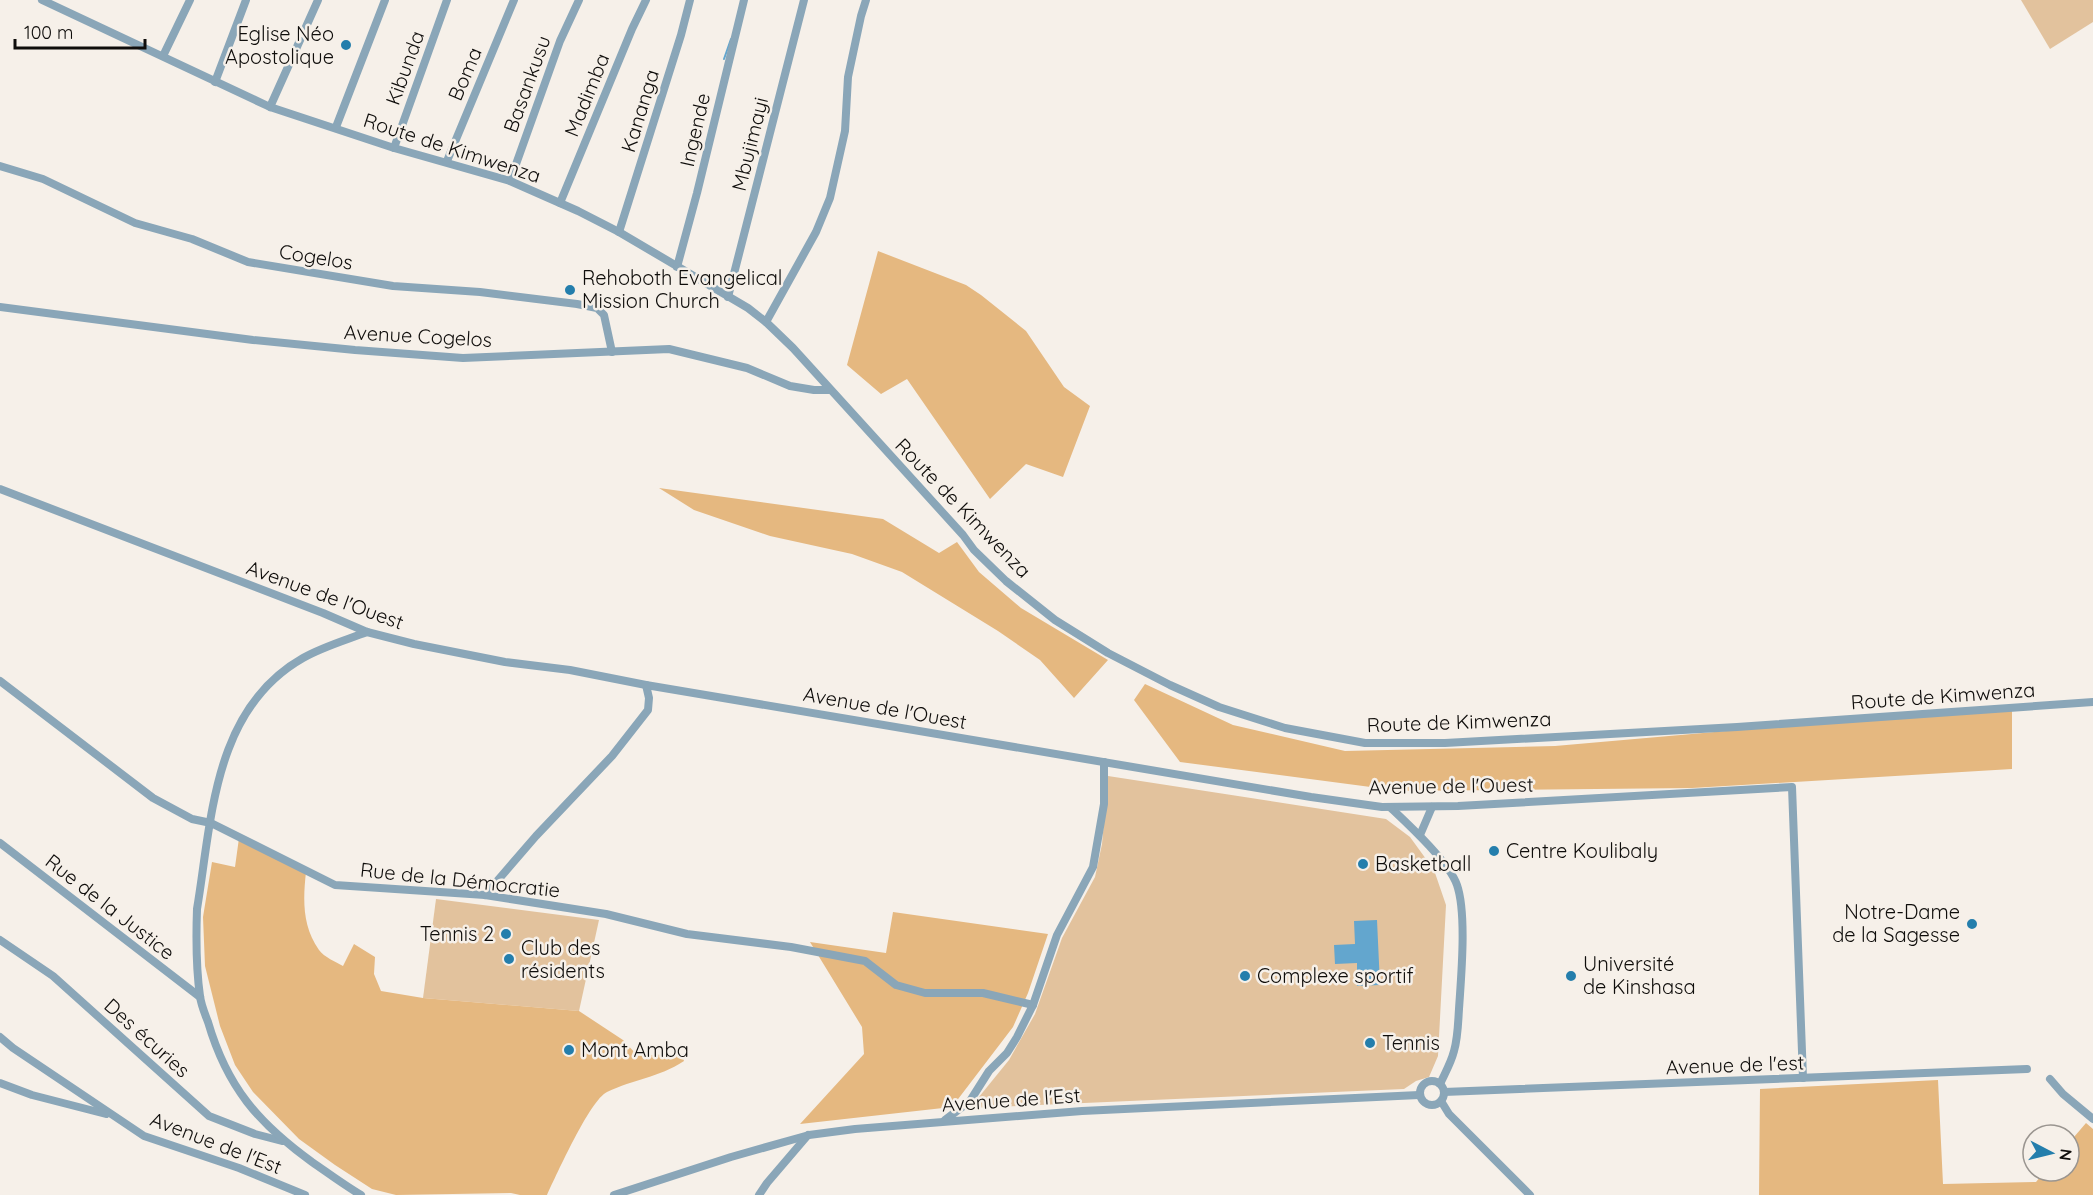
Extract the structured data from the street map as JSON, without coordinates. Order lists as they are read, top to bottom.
{
  "streets": {
    "street": [
      "Kibunda",
      "Boma",
      "Basankusu",
      "Madimba",
      "Kananga",
      "Ingende",
      "Mbujimayi",
      "Route de Kimwenza",
      "Cogelos",
      "Avenue Cogelos",
      "Avenue de l'Ouest",
      "Rue de la Démocratie",
      "Rue de la Justice",
      "Des écuries",
      "Avenue de l'est",
      "Avenue de l'Est"
    ]
  },
  "crossings": [
    ["Kibunda", "Route de Kimwenza"],
    ["Boma", "Route de Kimwenza"],
    ["Basankusu", "Route de Kimwenza"],
    ["Madimba", "Route de Kimwenza"],
    ["Kananga", "Route de Kimwenza"],
    ["Ingende", "Route de Kimwenza"],
    ["Mbujimayi", "Route de Kimwenza"],
    ["Route de Kimwenza", "Avenue Cogelos"],
    ["Cogelos", "Avenue Cogelos"],
    ["Avenue de l'Ouest", "Avenue de l'est"],
    ["Avenue de l'est", "Avenue de l'Est"]
  ],
  "places": [
    "Eglise Néo Apostolique",
    "Rehoboth Evangelical Mission Church",
    "Centre Koulibaly",
    "Basketball",
    "Notre-Dame de la Sagesse",
    "Tennis 2",
    "Club des résidents",
    "Complexe sportif",
    "Université de Kinshasa",
    "Tennis",
    "Mont Amba"
  ],
  "scale_bar": "100 m",
  "north": "right"
}
